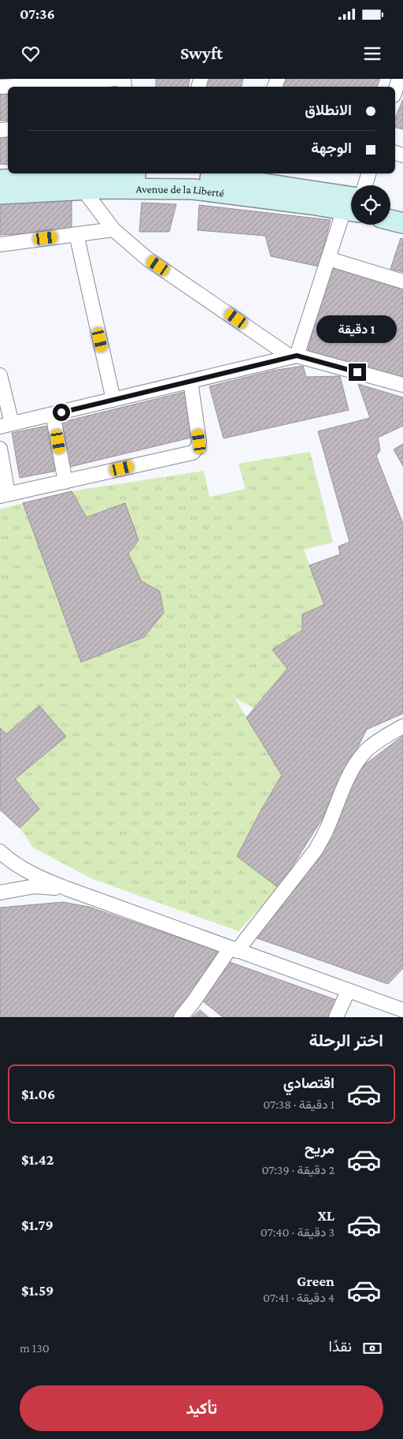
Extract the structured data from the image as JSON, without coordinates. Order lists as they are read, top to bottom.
{
  "streets": {
    "street": ["Avenue de la Liberté"]
  },
  "page": {
    "status": "07:36",
    "header": "Swyft",
    "banner": ["الانطلاق", "الوجهة"],
    "bubble": "1 دقيقة",
    "heading": "اختر الرحلة",
    "list": [
      {
        "name": "اقتصادي",
        "note": "1 دقيقة · 07:38",
        "value": "$1.06"
      },
      {
        "name": "مريح",
        "note": "2 دقيقة · 07:39",
        "value": "$1.42"
      },
      {
        "name": "XL",
        "note": "3 دقيقة · 07:40",
        "value": "$1.79"
      },
      {
        "name": "Green",
        "note": "4 دقيقة · 07:41",
        "value": "$1.59"
      }
    ],
    "pay": ["نقدًا", "130 m"],
    "buttons": "تأكيد"
  }
}
